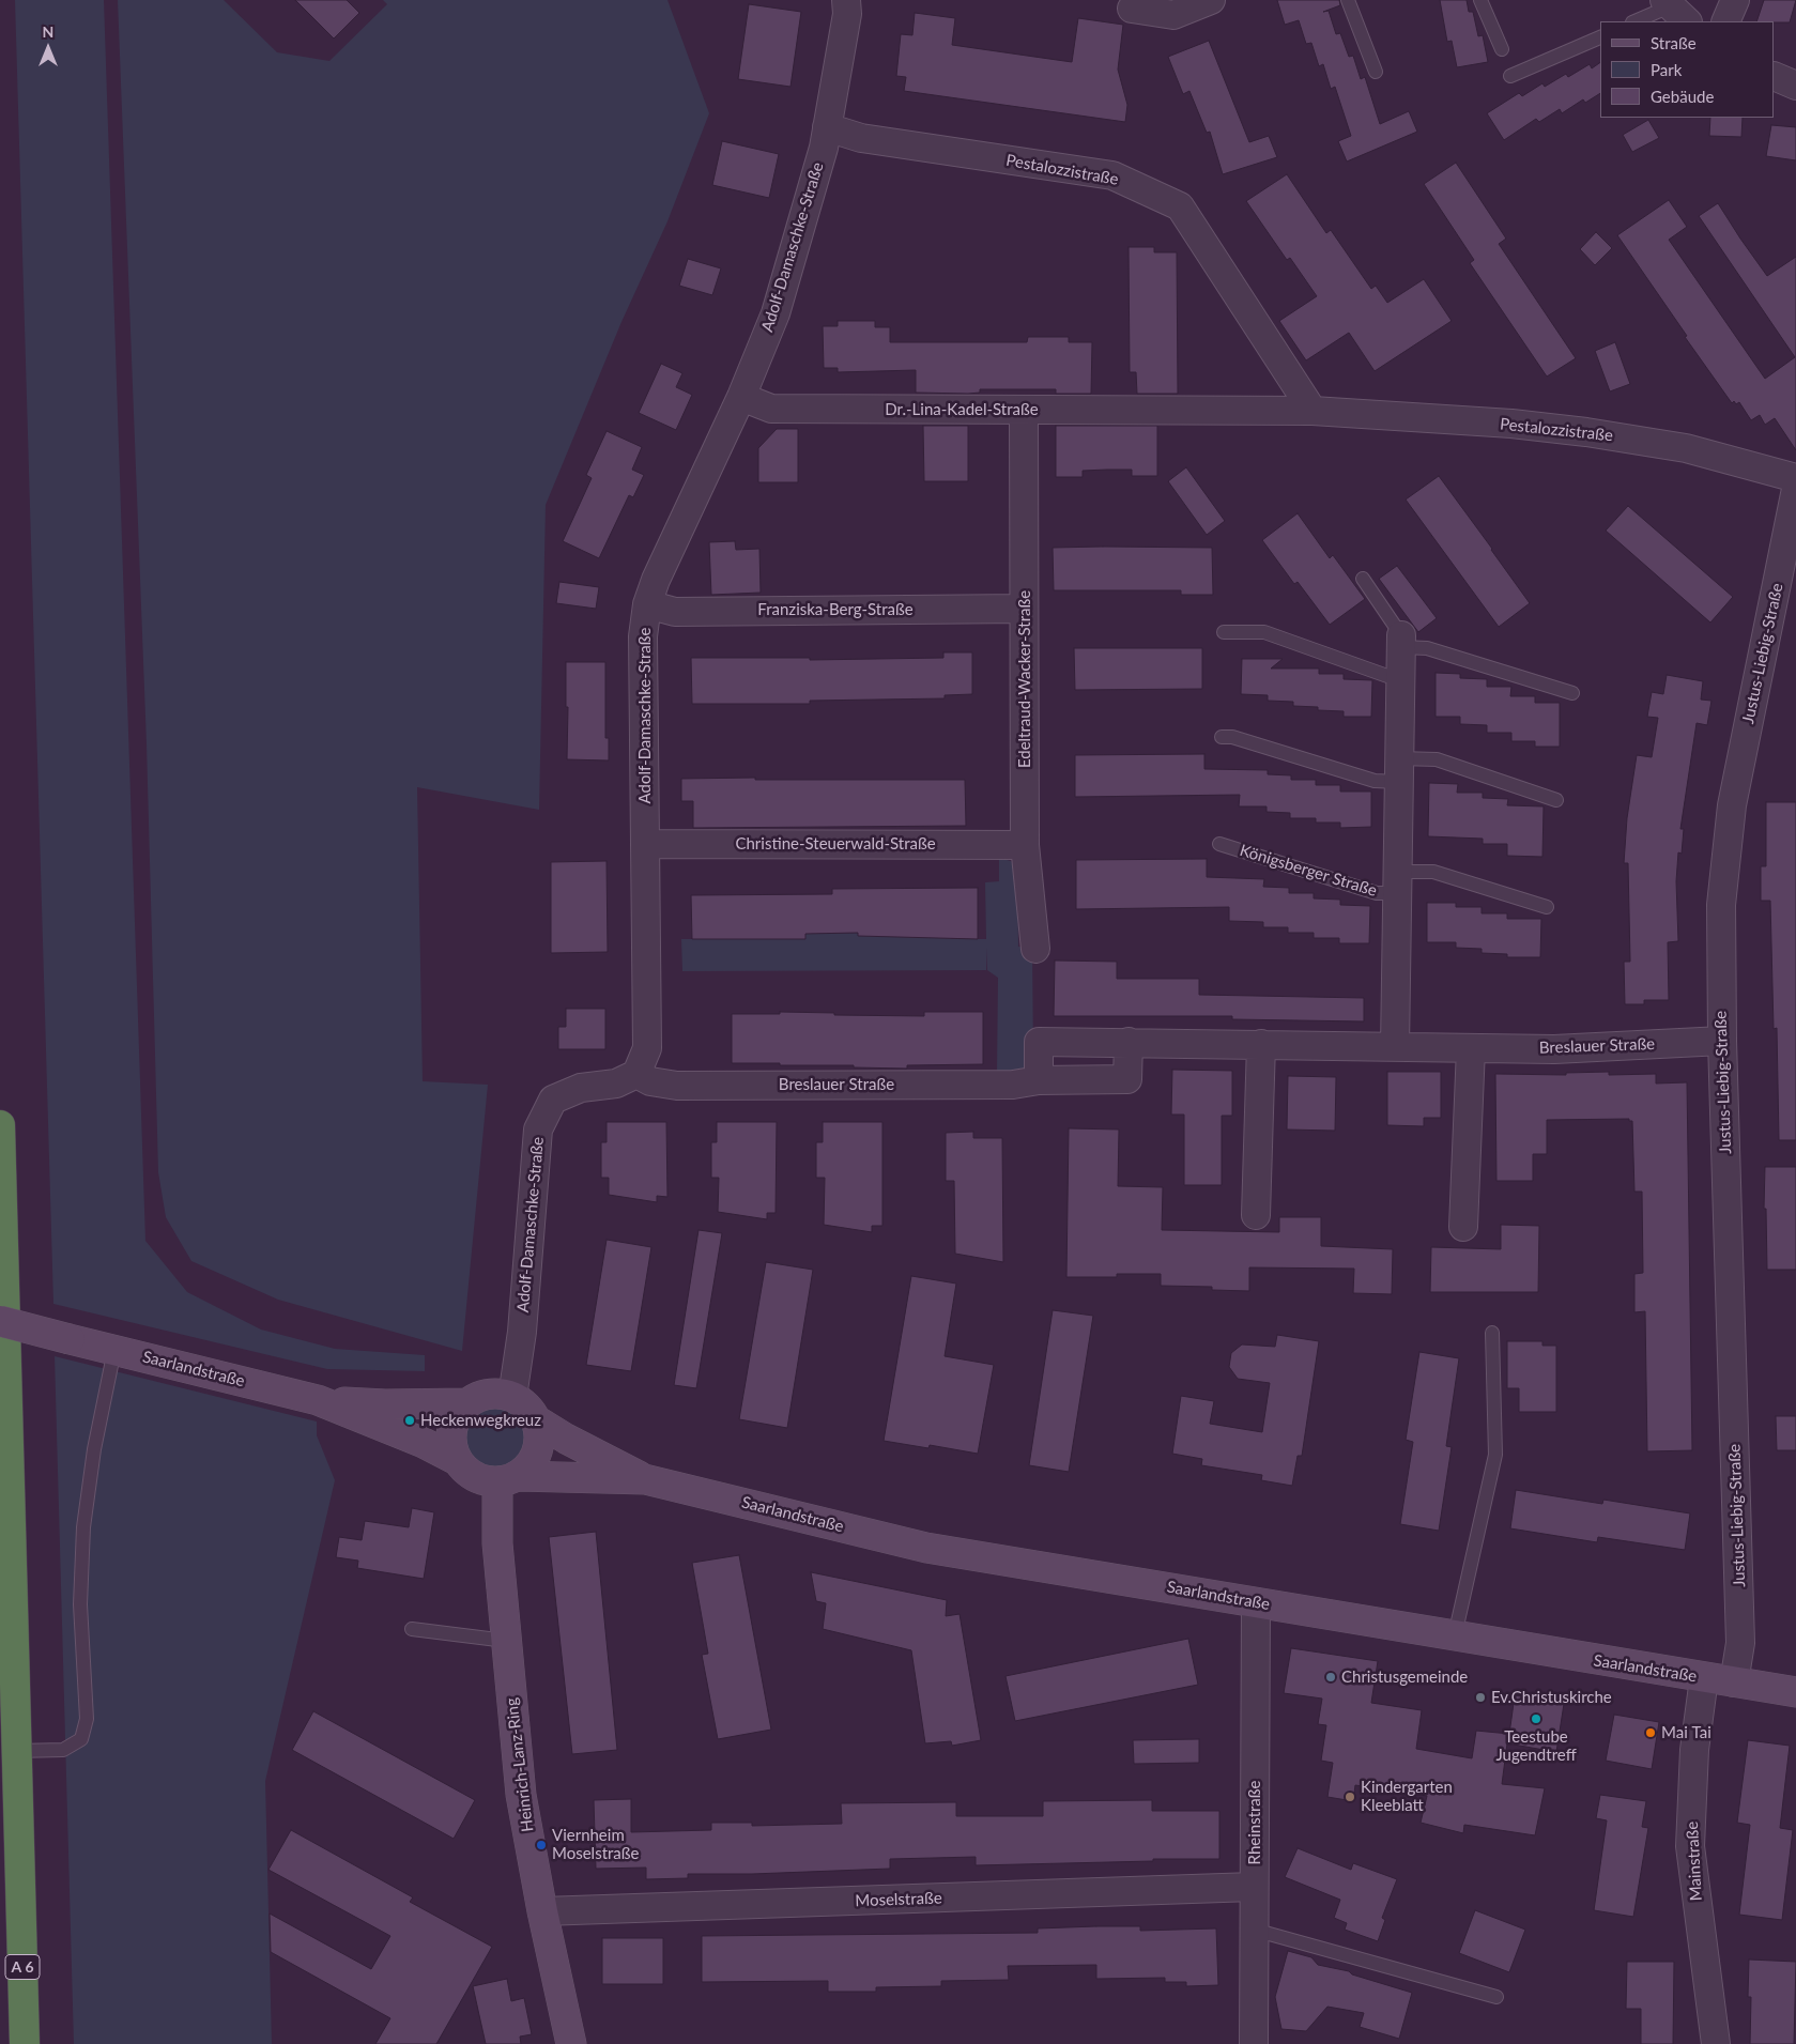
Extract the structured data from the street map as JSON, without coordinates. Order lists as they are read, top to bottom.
{
  "streets": {
    "highway": ["A 6"],
    "street": [
      "Pestalozzistraße",
      "Adolf-Damaschke-Straße",
      "Dr.-Lina-Kadel-Straße",
      "Franziska-Berg-Straße",
      "Justus-Liebig-Straße",
      "Edeltraud-Wacker-Straße",
      "Christine-Steuerwald-Straße",
      "Königsberger Straße",
      "Breslauer Straße",
      "Saarlandstraße",
      "Heinrich-Lanz-Ring",
      "Rheinstraße",
      "Mainstraße",
      "Moselstraße"
    ]
  },
  "crossings": [
    ["Pestalozzistraße", "Adolf-Damaschke-Straße"],
    ["Pestalozzistraße", "Dr.-Lina-Kadel-Straße"],
    ["Adolf-Damaschke-Straße", "Dr.-Lina-Kadel-Straße"],
    ["Adolf-Damaschke-Straße", "Franziska-Berg-Straße"],
    ["Adolf-Damaschke-Straße", "Christine-Steuerwald-Straße"],
    ["Adolf-Damaschke-Straße", "Breslauer Straße"],
    ["Adolf-Damaschke-Straße", "Saarlandstraße"],
    ["Adolf-Damaschke-Straße", "Heinrich-Lanz-Ring"],
    ["Dr.-Lina-Kadel-Straße", "Edeltraud-Wacker-Straße"],
    ["Franziska-Berg-Straße", "Edeltraud-Wacker-Straße"],
    ["Justus-Liebig-Straße", "Breslauer Straße"],
    ["Justus-Liebig-Straße", "Saarlandstraße"],
    ["Edeltraud-Wacker-Straße", "Christine-Steuerwald-Straße"],
    ["Königsberger Straße", "Breslauer Straße"],
    ["Saarlandstraße", "Heinrich-Lanz-Ring"],
    ["Saarlandstraße", "Rheinstraße"],
    ["Saarlandstraße", "Mainstraße"],
    ["Heinrich-Lanz-Ring", "Moselstraße"],
    ["Rheinstraße", "Moselstraße"]
  ],
  "places": [
    "Heckenwegkreuz",
    "Christusgemeinde",
    "Ev.Christuskirche",
    "Teestube Jugendtreff",
    "Mai Tai",
    "Kindergarten Kleeblatt",
    "Viernheim Moselstraße"
  ],
  "legend": ["Straße", "Park", "Gebäude"],
  "north": "top"
}
